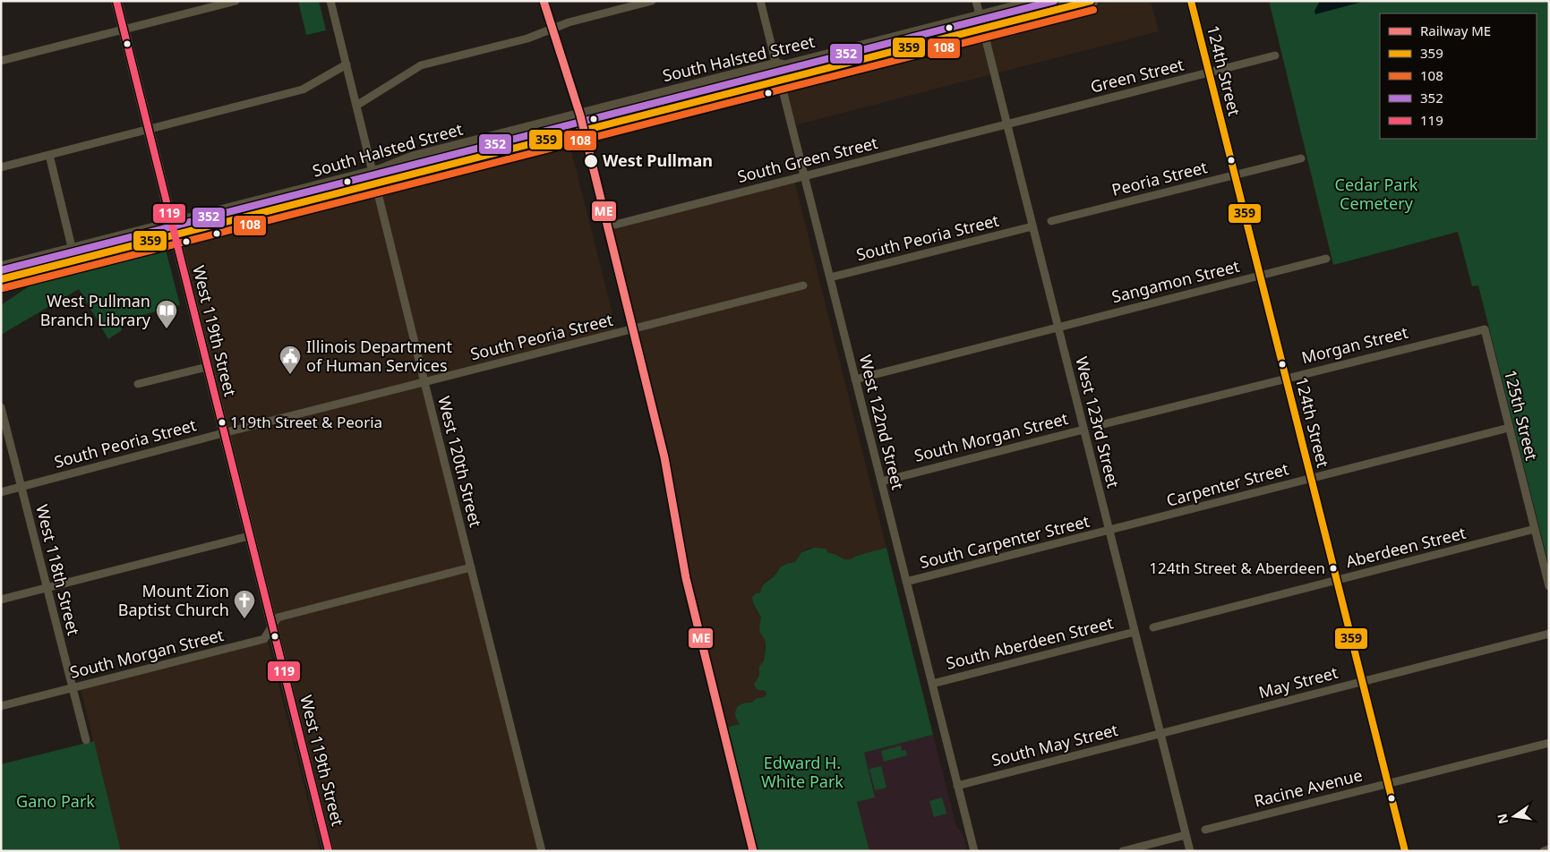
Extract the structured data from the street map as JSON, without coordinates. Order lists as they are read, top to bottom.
{
  "streets": {
    "main road": ["South Halsted Street"],
    "street": [
      "124th Street",
      "Green Street",
      "South Green Street",
      "Peoria Street",
      "South Peoria Street",
      "Sangamon Street",
      "West 119th Street",
      "Morgan Street",
      "125th Street",
      "West 122nd Street",
      "West 123rd Street",
      "South Morgan Street",
      "West 120th Street",
      "Carpenter Street",
      "South Carpenter Street",
      "Aberdeen Street",
      "West 118th Street",
      "South Aberdeen Street",
      "May Street",
      "South May Street",
      "Racine Avenue"
    ]
  },
  "crossings": [
    ["South Halsted Street", "West 119th Street"],
    ["South Halsted Street", "West 122nd Street"],
    ["South Halsted Street", "West 123rd Street"],
    ["South Halsted Street", "West 120th Street"],
    ["124th Street", "Green Street"],
    ["124th Street", "Peoria Street"],
    ["124th Street", "Sangamon Street"],
    ["124th Street", "Morgan Street"],
    ["124th Street", "Carpenter Street"],
    ["124th Street", "Aberdeen Street"],
    ["124th Street", "May Street"],
    ["124th Street", "Racine Avenue"],
    ["Green Street", "South Green Street"],
    ["Green Street", "West 123rd Street"],
    ["South Green Street", "West 122nd Street"],
    ["South Green Street", "West 123rd Street"],
    ["South Peoria Street", "West 119th Street"],
    ["South Peoria Street", "West 122nd Street"],
    ["South Peoria Street", "West 123rd Street"],
    ["South Peoria Street", "West 120th Street"],
    ["South Peoria Street", "West 118th Street"],
    ["Sangamon Street", "West 122nd Street"],
    ["Sangamon Street", "West 123rd Street"],
    ["West 119th Street", "South Morgan Street"],
    ["Morgan Street", "125th Street"],
    ["125th Street", "Carpenter Street"],
    ["125th Street", "Aberdeen Street"],
    ["West 122nd Street", "South Morgan Street"],
    ["West 122nd Street", "South Carpenter Street"],
    ["West 122nd Street", "South Aberdeen Street"],
    ["West 122nd Street", "South May Street"],
    ["West 123rd Street", "South Morgan Street"],
    ["West 123rd Street", "Carpenter Street"],
    ["West 123rd Street", "South Carpenter Street"],
    ["West 123rd Street", "South Aberdeen Street"],
    ["West 123rd Street", "May Street"],
    ["West 123rd Street", "South May Street"],
    ["South Morgan Street", "West 120th Street"],
    ["South Morgan Street", "West 118th Street"],
    ["Carpenter Street", "South Carpenter Street"],
    ["May Street", "South May Street"]
  ],
  "parks": ["Cedar Park Cemetery", "Edward H. White Park", "Gano Park"],
  "places": {
    "other": ["West Pullman", "119th Street & Peoria", "124th Street & Aberdeen"],
    "library": ["West Pullman Branch Library"],
    "public building": ["Illinois Department of Human Services"],
    "church": ["Mount Zion Baptist Church"]
  },
  "lines": [
    "rail line ME",
    "transit line 359",
    "transit line 352",
    "transit line 119",
    "transit line 108"
  ],
  "legend": [
    "Railway ME",
    "359",
    "108",
    "352",
    "119"
  ],
  "north": "left"
}
